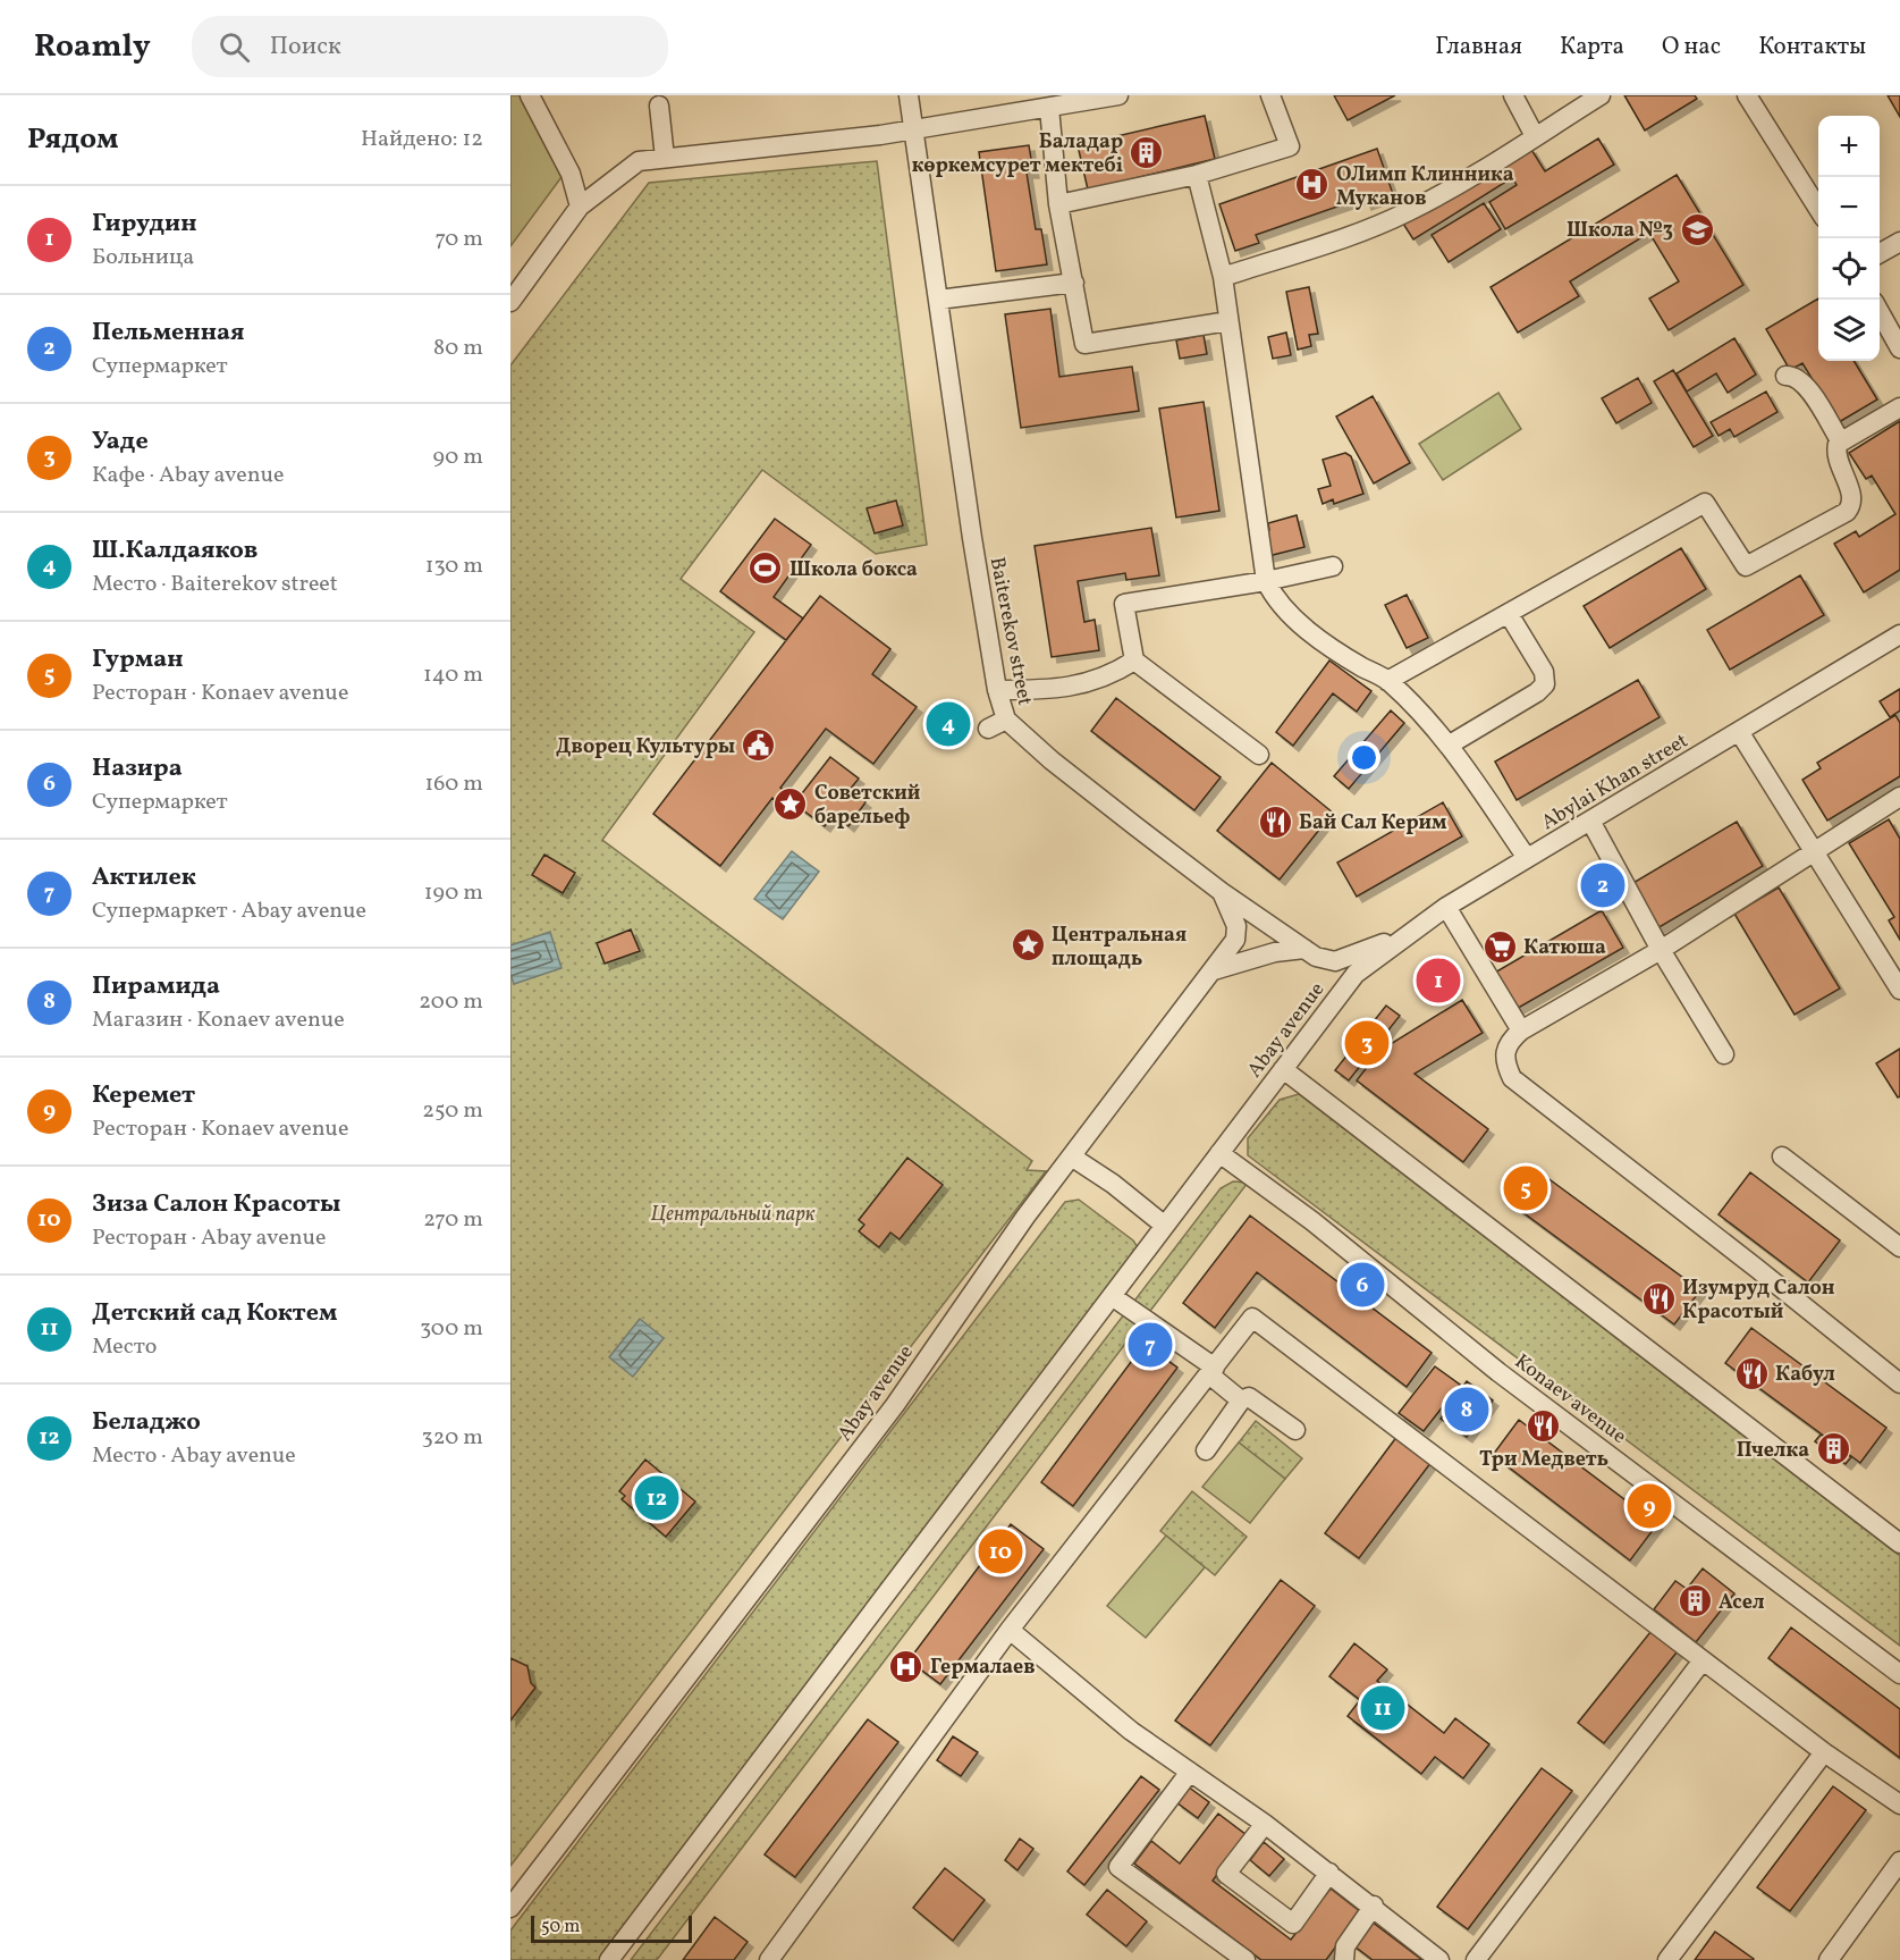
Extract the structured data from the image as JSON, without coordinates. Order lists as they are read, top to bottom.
{
  "streets": {
    "street": [
      "Baiterekov street",
      "Abylai Khan street",
      "Abay avenue",
      "Konaev avenue"
    ]
  },
  "crossings": [
    ["Baiterekov street", "Abylai Khan street"],
    ["Baiterekov street", "Abay avenue"],
    ["Abylai Khan street", "Abay avenue"],
    ["Abay avenue", "Konaev avenue"]
  ],
  "parks": ["Центральный парк"],
  "places": {
    "building": ["Баладар көркемсурет мектебі", "Пчелка", "Асел"],
    "hospital": ["ОЛимп Клинника Муканов", "Гермалаев"],
    "school or university": ["Школа №3"],
    "sports": ["Школа бокса"],
    "public building": ["Дворец Культуры"],
    "place": ["Советский барельеф", "Центральная площадь"],
    "restaurant": [
      "Бай Сал Керим",
      "Изумруд Салон Красотый",
      "Кабул",
      "Три Медветь"
    ],
    "supermarket": ["Катюша"]
  },
  "scale_bar": "50 m",
  "page": {
    "header": "Roamly",
    "search": "Поиск",
    "nav": [
      "Главная",
      "Карта",
      "О нас",
      "Контакты"
    ],
    "heading": ["Рядом", "Найдено: 12"],
    "map_buttons": ["+", "−"],
    "list": [
      {
        "mark": "1",
        "name": "Гирудин",
        "note": "Больница",
        "value": "70 m"
      },
      {
        "mark": "2",
        "name": "Пельменная",
        "note": "Супермаркет",
        "value": "80 m"
      },
      {
        "mark": "3",
        "name": "Уаде",
        "note": "Кафе · Abay avenue",
        "value": "90 m"
      },
      {
        "mark": "4",
        "name": "Ш.Калдаяков",
        "note": "Место · Baiterekov street",
        "value": "130 m"
      },
      {
        "mark": "5",
        "name": "Гурман",
        "note": "Ресторан · Konaev avenue",
        "value": "140 m"
      },
      {
        "mark": "6",
        "name": "Назира",
        "note": "Супермаркет",
        "value": "160 m"
      },
      {
        "mark": "7",
        "name": "Актилек",
        "note": "Супермаркет · Abay avenue",
        "value": "190 m"
      },
      {
        "mark": "8",
        "name": "Пирамида",
        "note": "Магазин · Konaev avenue",
        "value": "200 m"
      },
      {
        "mark": "9",
        "name": "Керемет",
        "note": "Ресторан · Konaev avenue",
        "value": "250 m"
      },
      {
        "mark": "10",
        "name": "Зиза Салон Красоты",
        "note": "Ресторан · Abay avenue",
        "value": "270 m"
      },
      {
        "mark": "11",
        "name": "Детский сад Коктем",
        "note": "Место",
        "value": "300 m"
      },
      {
        "mark": "12",
        "name": "Беладжо",
        "note": "Место · Abay avenue",
        "value": "320 m"
      }
    ],
    "pins": [
      "4",
      "2",
      "1",
      "3",
      "5",
      "6",
      "7",
      "8",
      "12",
      "9",
      "10",
      "11"
    ],
    "scale": "50 m"
  }
}
